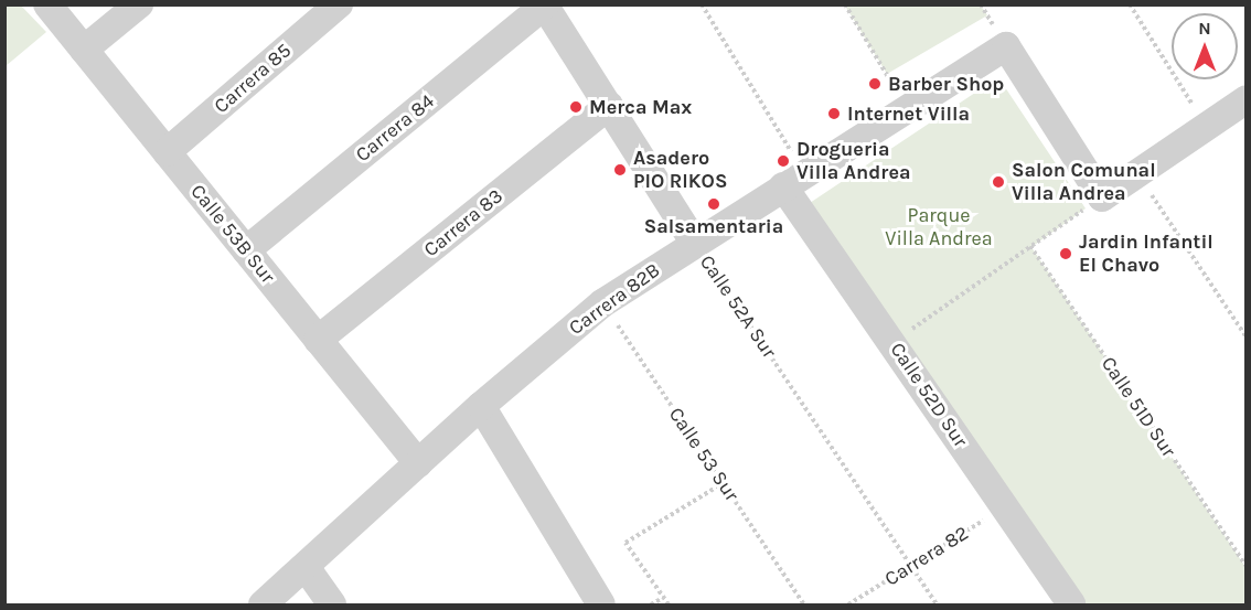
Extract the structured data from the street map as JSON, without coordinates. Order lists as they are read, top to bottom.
{
  "streets": {
    "street": [
      "Carrera 85",
      "Carrera 84",
      "Carrera 83",
      "Calle 53B Sur",
      "Carrera 82B",
      "Calle 52A Sur",
      "Calle 52D Sur"
    ],
    "path": ["Calle 51D Sur", "Calle 53 Sur", "Carrera 82"]
  },
  "crossings": [
    ["Carrera 85", "Calle 53B Sur"],
    ["Carrera 84", "Calle 53B Sur"],
    ["Carrera 84", "Calle 52A Sur"],
    ["Carrera 83", "Calle 53B Sur"],
    ["Carrera 83", "Calle 52A Sur"],
    ["Calle 53B Sur", "Carrera 82B"],
    ["Carrera 82B", "Calle 52A Sur"],
    ["Carrera 82B", "Calle 52D Sur"],
    ["Carrera 82B", "Calle 53 Sur"],
    ["Calle 52A Sur", "Carrera 82"],
    ["Calle 52D Sur", "Carrera 82"]
  ],
  "parks": ["Parque Villa Andrea"],
  "places": [
    "Barber Shop",
    "Merca Max",
    "Internet Villa",
    "Drogueria Villa Andrea",
    "Asadero PIO RIKOS",
    "Salon Comunal Villa Andrea",
    "Salsamentaria",
    "Jardin Infantil El Chavo"
  ],
  "north": "top"
}
